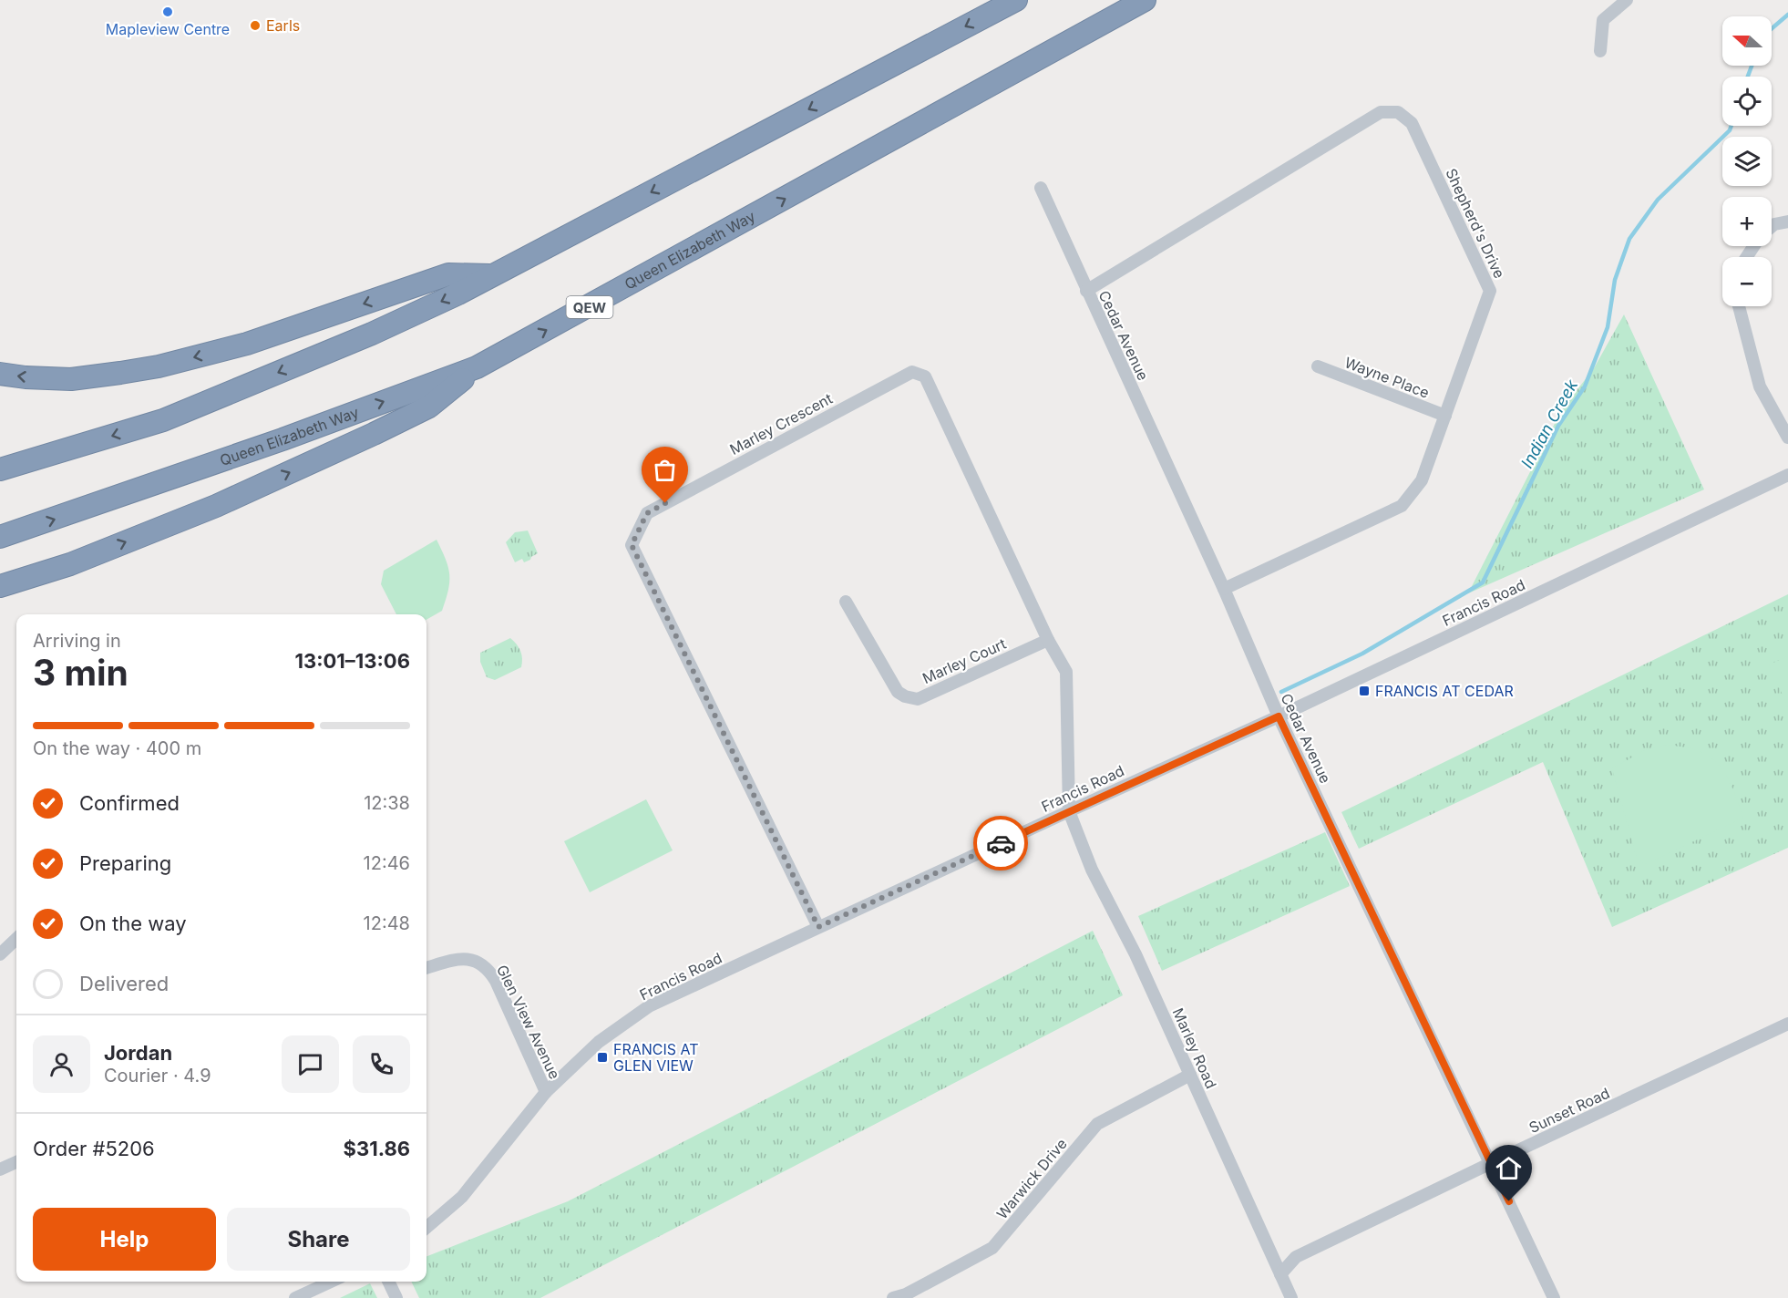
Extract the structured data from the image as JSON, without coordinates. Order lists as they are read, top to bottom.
{
  "streets": {
    "highway": ["Queen Elizabeth Way", "QEW"],
    "street": [
      "Shepherd's Drive",
      "Cedar Avenue",
      "Wayne Place",
      "Marley Crescent",
      "Francis Road",
      "Marley Court",
      "Glen View Avenue",
      "Marley Road",
      "Sunset Road",
      "Warwick Drive"
    ]
  },
  "crossings": [
    ["Shepherd's Drive", "Cedar Avenue"],
    ["Shepherd's Drive", "Wayne Place"],
    ["Cedar Avenue", "Francis Road"],
    ["Cedar Avenue", "Sunset Road"],
    ["Marley Crescent", "Francis Road"],
    ["Marley Crescent", "Marley Court"],
    ["Marley Crescent", "Marley Road"],
    ["Francis Road", "Glen View Avenue"],
    ["Francis Road", "Marley Road"],
    ["Marley Road", "Sunset Road"],
    ["Marley Road", "Warwick Drive"]
  ],
  "water": ["Indian Creek"],
  "places": {
    "other": ["Mapleview Centre", "Earls"],
    "transit": ["FRANCIS AT CEDAR", "FRANCIS AT GLEN VIEW"]
  },
  "north": "left",
  "page": {
    "map_buttons": ["+", "−"],
    "heading": ["3 min", "Arriving in", "13:01–13:06"],
    "panel": [
      "Jordan",
      "Courier · 4.9",
      "Order #5206",
      "$31.86"
    ],
    "bar": "On the way · 400 m",
    "list": [
      ["Confirmed", "12:38"],
      ["Preparing", "12:46"],
      ["On the way", "12:48"],
      "Delivered"
    ],
    "buttons": ["Help", "Share"]
  }
}
